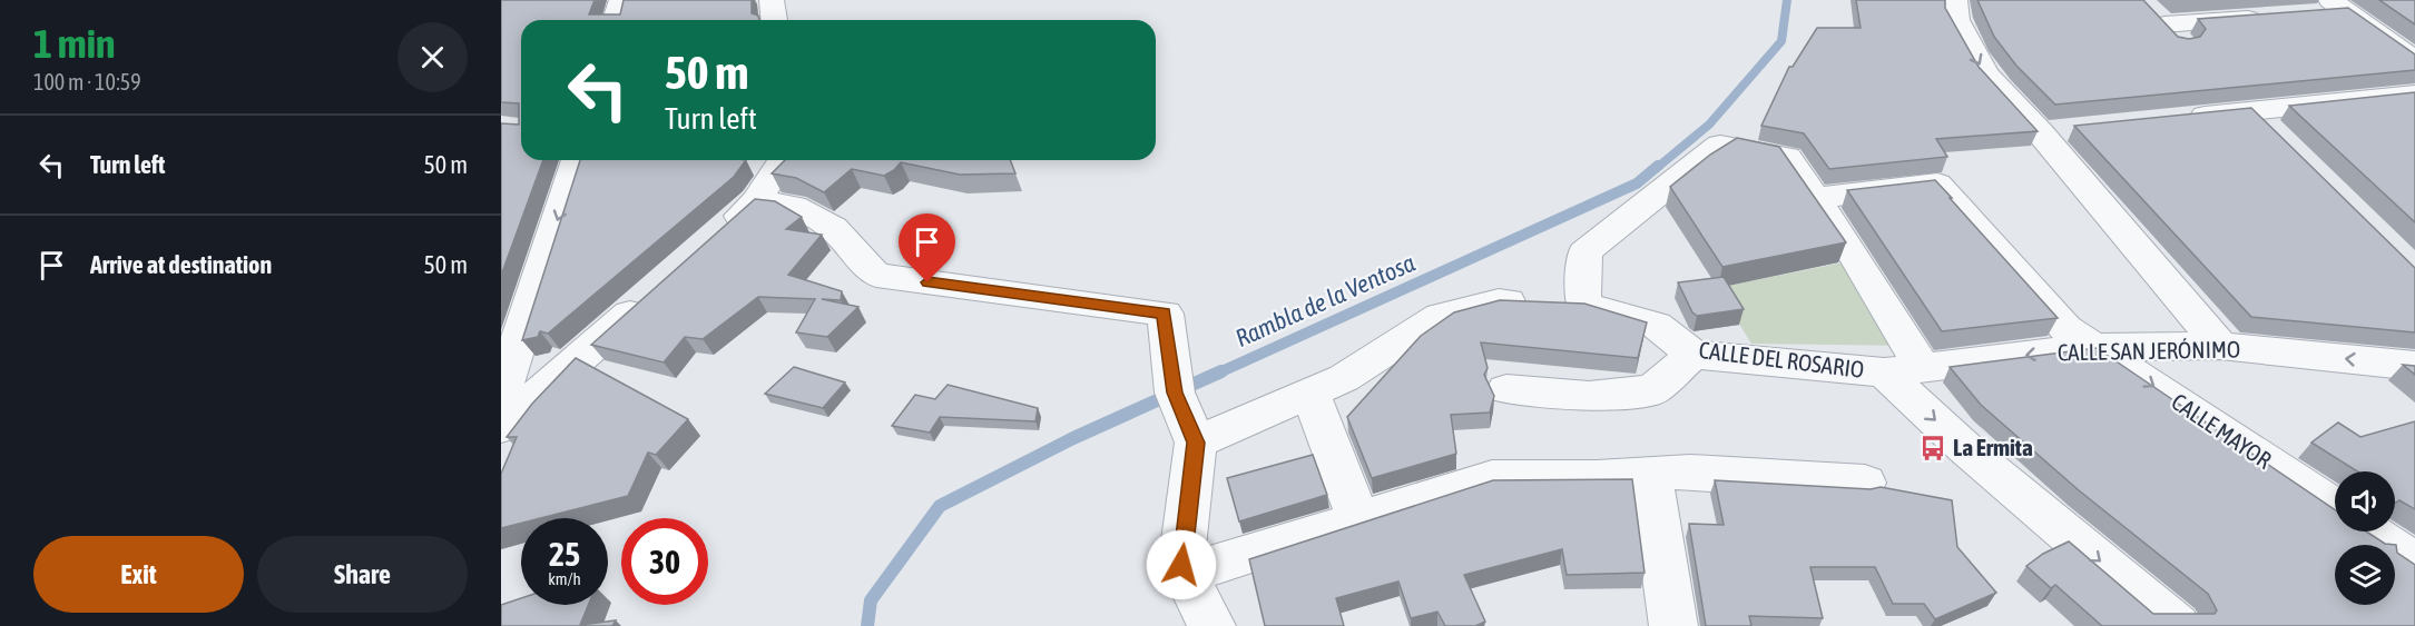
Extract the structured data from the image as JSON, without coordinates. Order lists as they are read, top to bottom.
{
  "streets": {
    "street": ["CALLE SAN JERÓNIMO", "CALLE DEL ROSARIO", "CALLE MAYOR"]
  },
  "crossings": [
    ["CALLE SAN JERÓNIMO", "CALLE DEL ROSARIO"],
    ["CALLE SAN JERÓNIMO", "CALLE MAYOR"]
  ],
  "water": ["Rambla de la Ventosa"],
  "places": {
    "bus stop": ["La Ermita"]
  },
  "page": {
    "heading": ["1 min", "100 m · 10:59"],
    "turn": ["50 m", "Turn left"],
    "list": [
      {
        "name": "Turn left",
        "value": "50 m"
      },
      {
        "name": "Arrive at destination",
        "value": "50 m"
      }
    ],
    "speed": "25 km/h",
    "limit": "30",
    "buttons": ["Exit", "Share"]
  }
}
